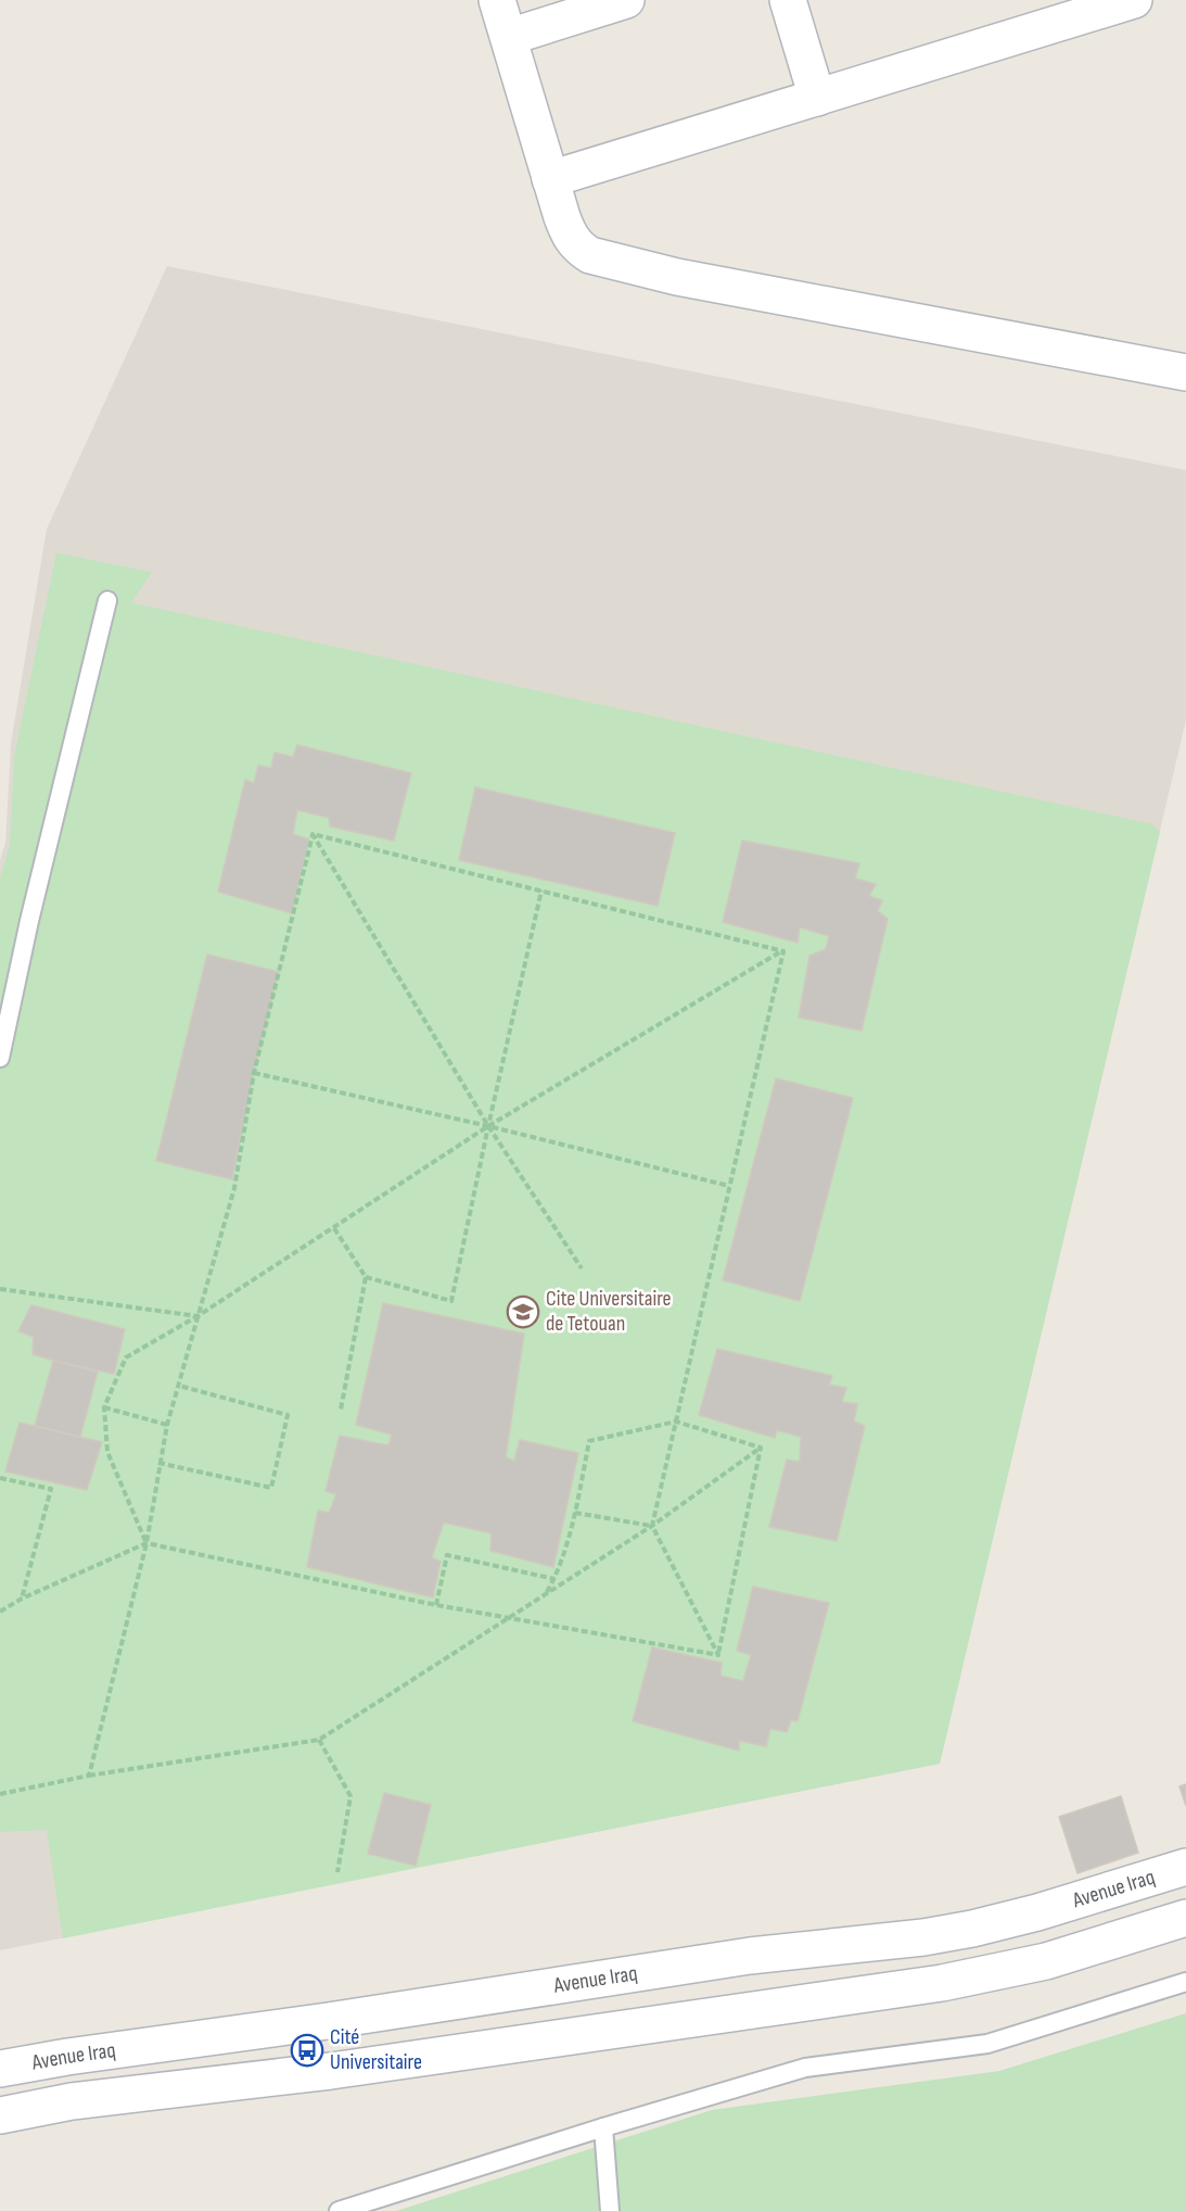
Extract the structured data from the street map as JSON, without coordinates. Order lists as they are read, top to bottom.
{
  "streets": {
    "street": ["Avenue Iraq"]
  },
  "places": {
    "school or university": ["Cite Universitaire de Tetouan"],
    "bus stop": ["Cité Universitaire"]
  }
}
